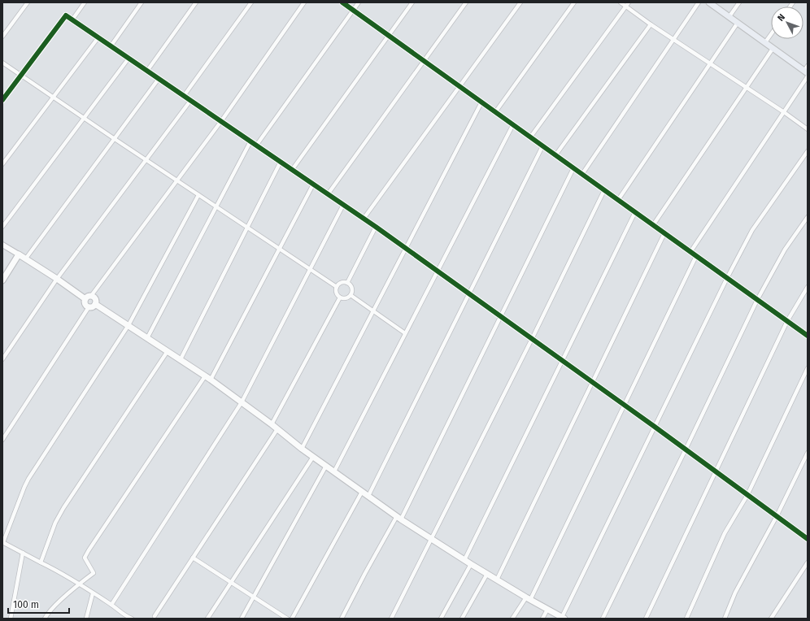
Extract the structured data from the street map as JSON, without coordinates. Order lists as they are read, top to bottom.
{
  "scale_bar": "100 m",
  "north": "top left"
}
